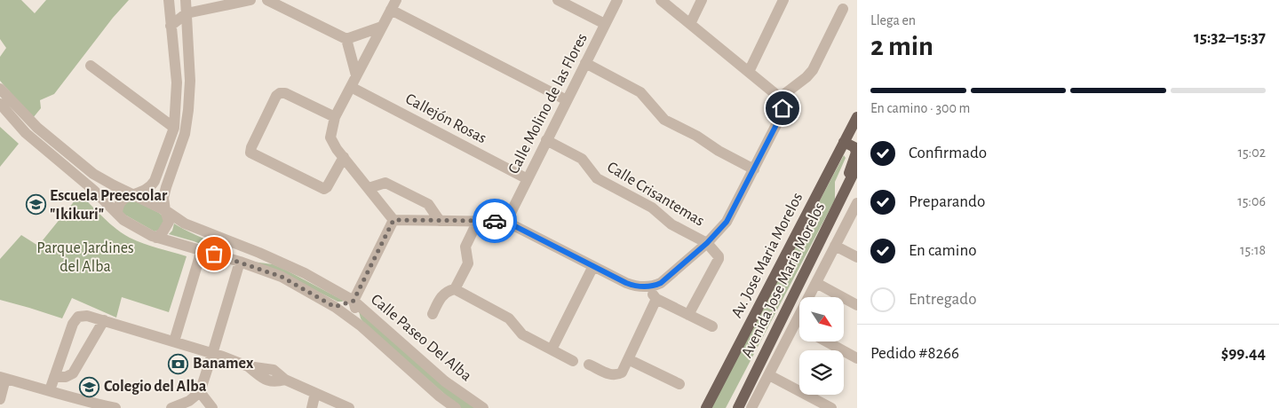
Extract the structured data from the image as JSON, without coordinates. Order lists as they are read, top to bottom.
{
  "streets": {
    "main road": ["Av. Jose Maria Morelos", "Avenida Jose Maria Morelos"],
    "street": [
      "Calle Molino de las Flores",
      "Callejón Rosas",
      "Calle Crisantemas",
      "Calle Paseo Del Alba"
    ]
  },
  "crossings": [
    ["Calle Molino de las Flores", "Callejón Rosas"],
    ["Calle Molino de las Flores", "Calle Crisantemas"]
  ],
  "parks": ["Parque Jardines del Alba"],
  "places": {
    "school or university": ["Escuela Preescolar \"Ikikuri\"", "Colegio del Alba"],
    "bank": ["Banamex"]
  },
  "north": "bottom right",
  "page": {
    "heading": ["2 min", "Llega en", "15:32–15:37"],
    "panel": ["Pedido #8266", "$99.44"],
    "bar": "En camino · 300 m",
    "list": [
      ["Confirmado", "15:02"],
      ["Preparando", "15:06"],
      ["En camino", "15:18"],
      "Entregado"
    ]
  }
}
